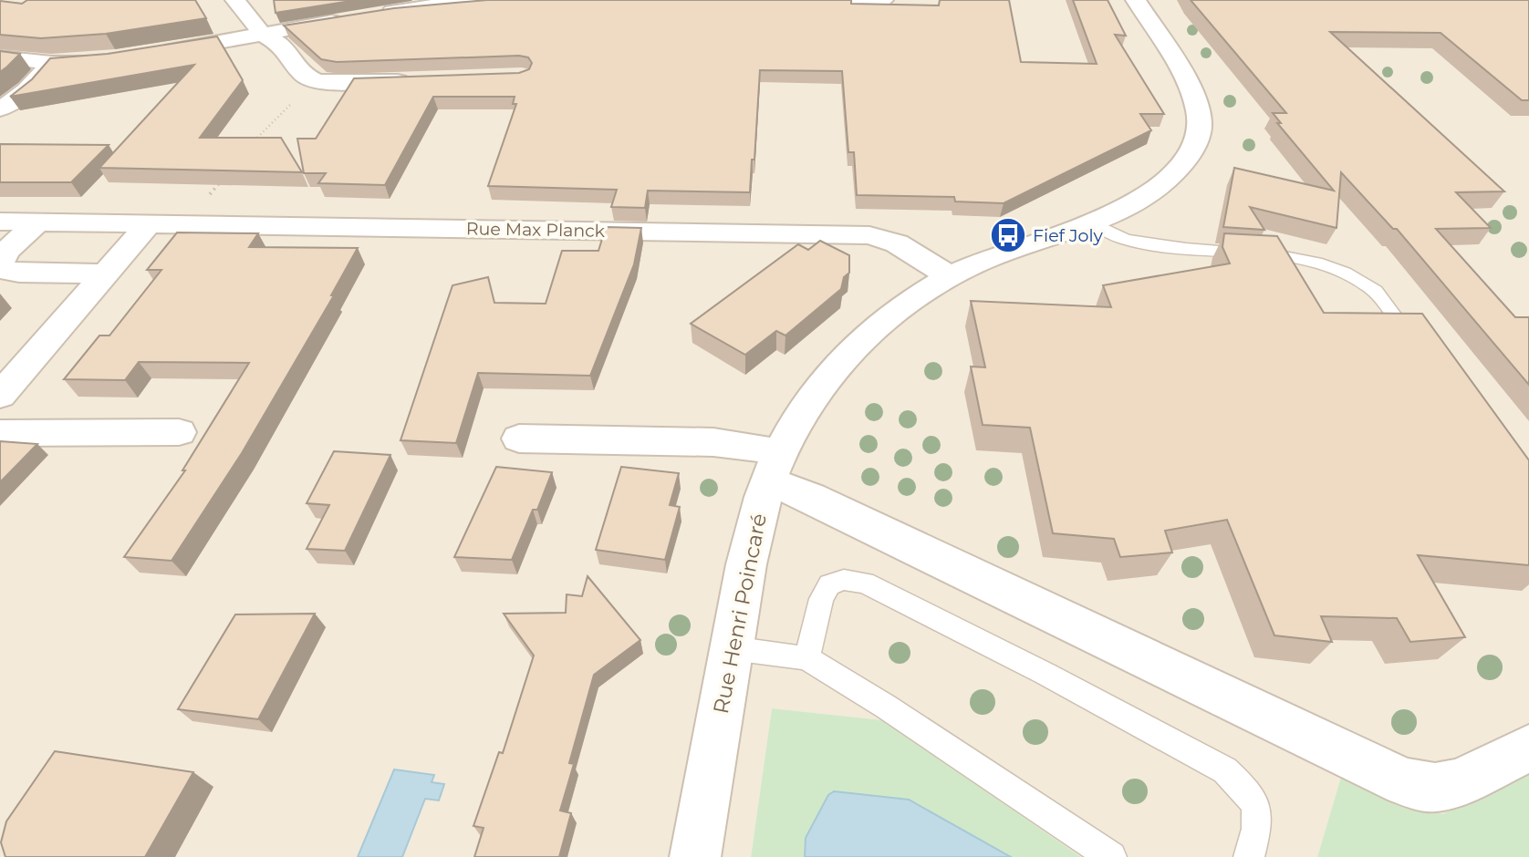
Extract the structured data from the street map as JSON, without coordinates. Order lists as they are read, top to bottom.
{
  "streets": {
    "street": ["Rue Max Planck", "Rue Henri Poincaré"]
  },
  "crossings": [
    ["Rue Max Planck", "Rue Henri Poincaré"]
  ],
  "places": {
    "bus stop": ["Fief Joly"]
  }
}
